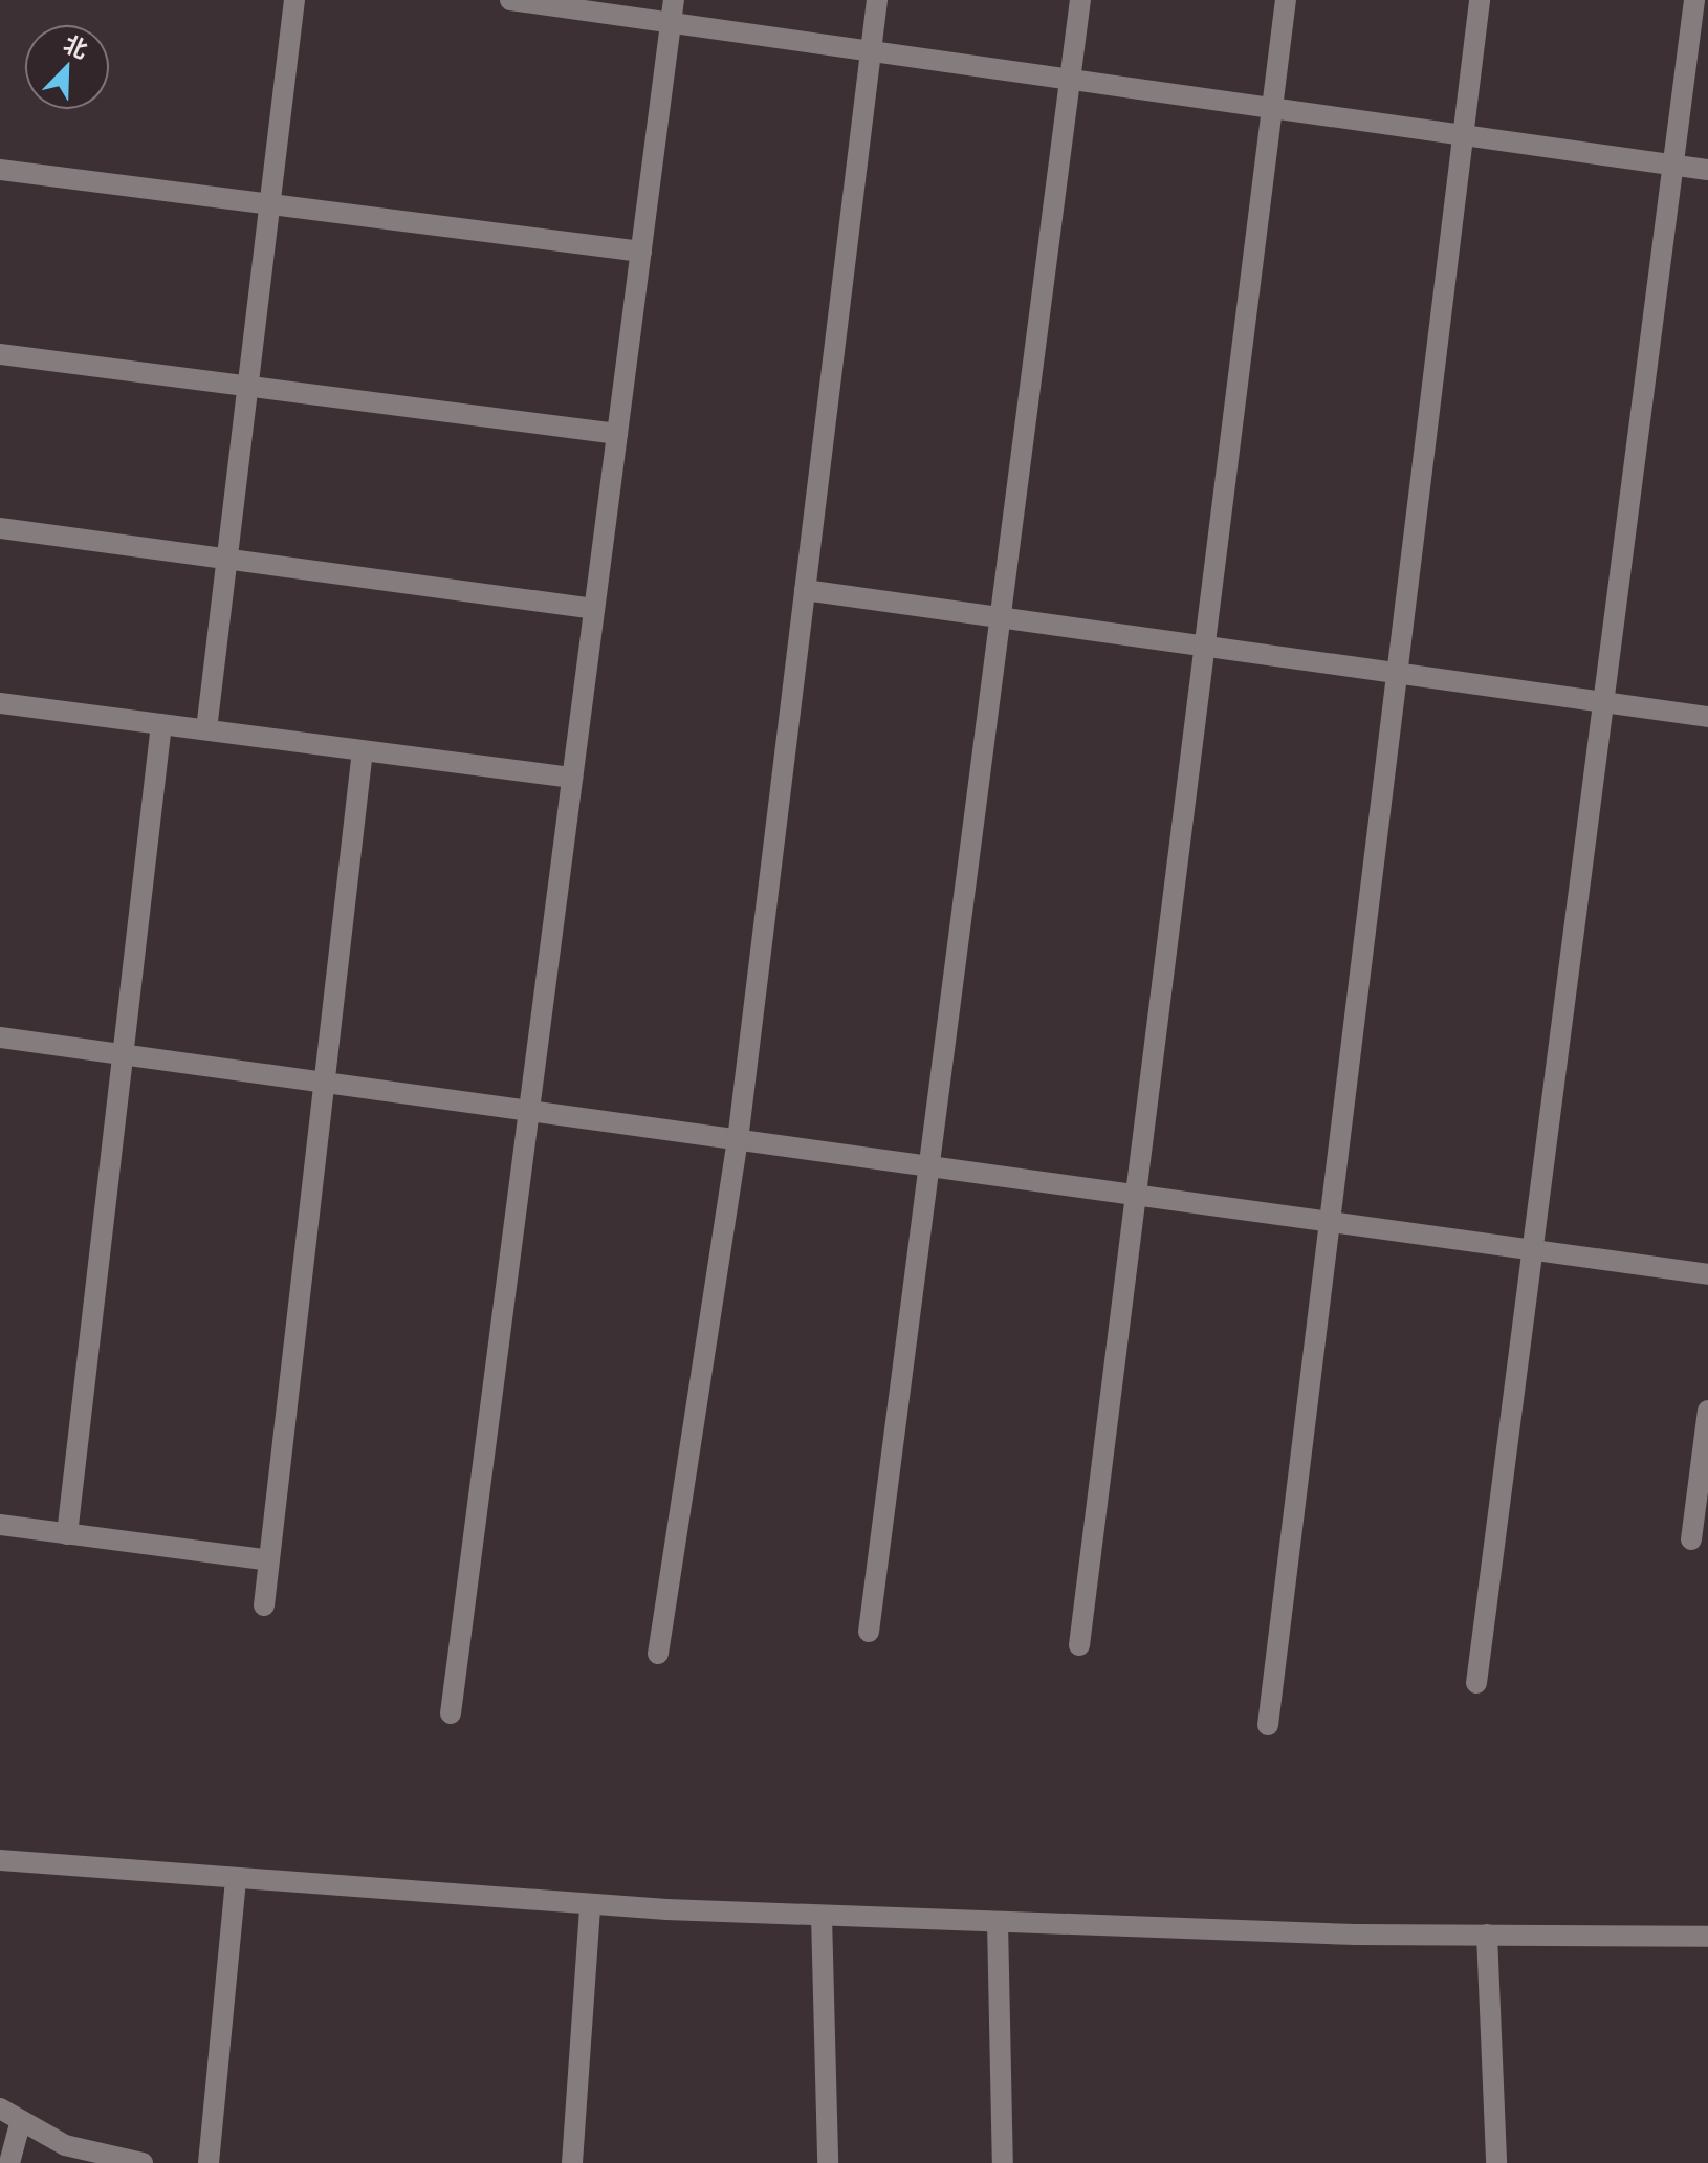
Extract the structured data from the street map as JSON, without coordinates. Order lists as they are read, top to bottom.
{
  "north": "top right"
}
